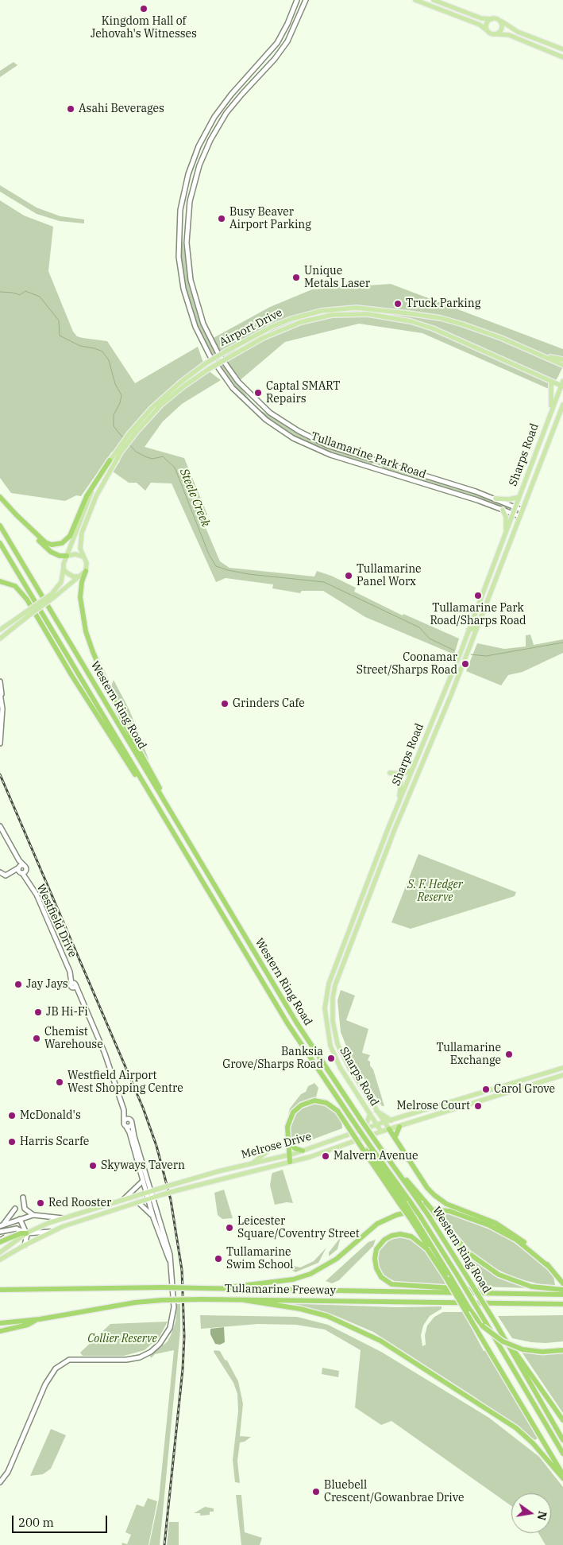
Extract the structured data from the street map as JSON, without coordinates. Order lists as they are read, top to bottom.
{
  "streets": {
    "highway": ["Western Ring Road", "Tullamarine Freeway"],
    "main road": ["Airport Drive", "Sharps Road", "Melrose Drive"],
    "street": ["Tullamarine Park Road", "Westfield Drive"]
  },
  "crossings": [
    ["Airport Drive", "Sharps Road"],
    ["Sharps Road", "Tullamarine Park Road"],
    ["Sharps Road", "Melrose Drive"],
    ["Westfield Drive", "Melrose Drive"]
  ],
  "water": ["Steele Creek"],
  "parks": ["S. F. Hedger Reserve", "Collier Reserve"],
  "places": [
    "Kingdom Hall of Jehovah's Witnesses",
    "Asahi Beverages",
    "Busy Beaver Airport Parking",
    "Unique Metals Laser",
    "Truck Parking",
    "Captal SMART Repairs",
    "Tullamarine Panel Worx",
    "Tullamarine Park Road/Sharps Road",
    "Coonamar Street/Sharps Road",
    "Grinders Cafe",
    "Jay Jays",
    "JB Hi-Fi",
    "Chemist Warehouse",
    "Tullamarine Exchange",
    "Banksia Grove/Sharps Road",
    "Westfield Airport West Shopping Centre",
    "Carol Grove",
    "Melrose Court",
    "McDonald's",
    "Harris Scarfe",
    "Malvern Avenue",
    "Skyways Tavern",
    "Red Rooster",
    "Leicester Square/Coventry Street",
    "Tullamarine Swim School",
    "Bluebell Crescent/Gowanbrae Drive"
  ],
  "scale_bar": "200 m",
  "north": "right"
}
